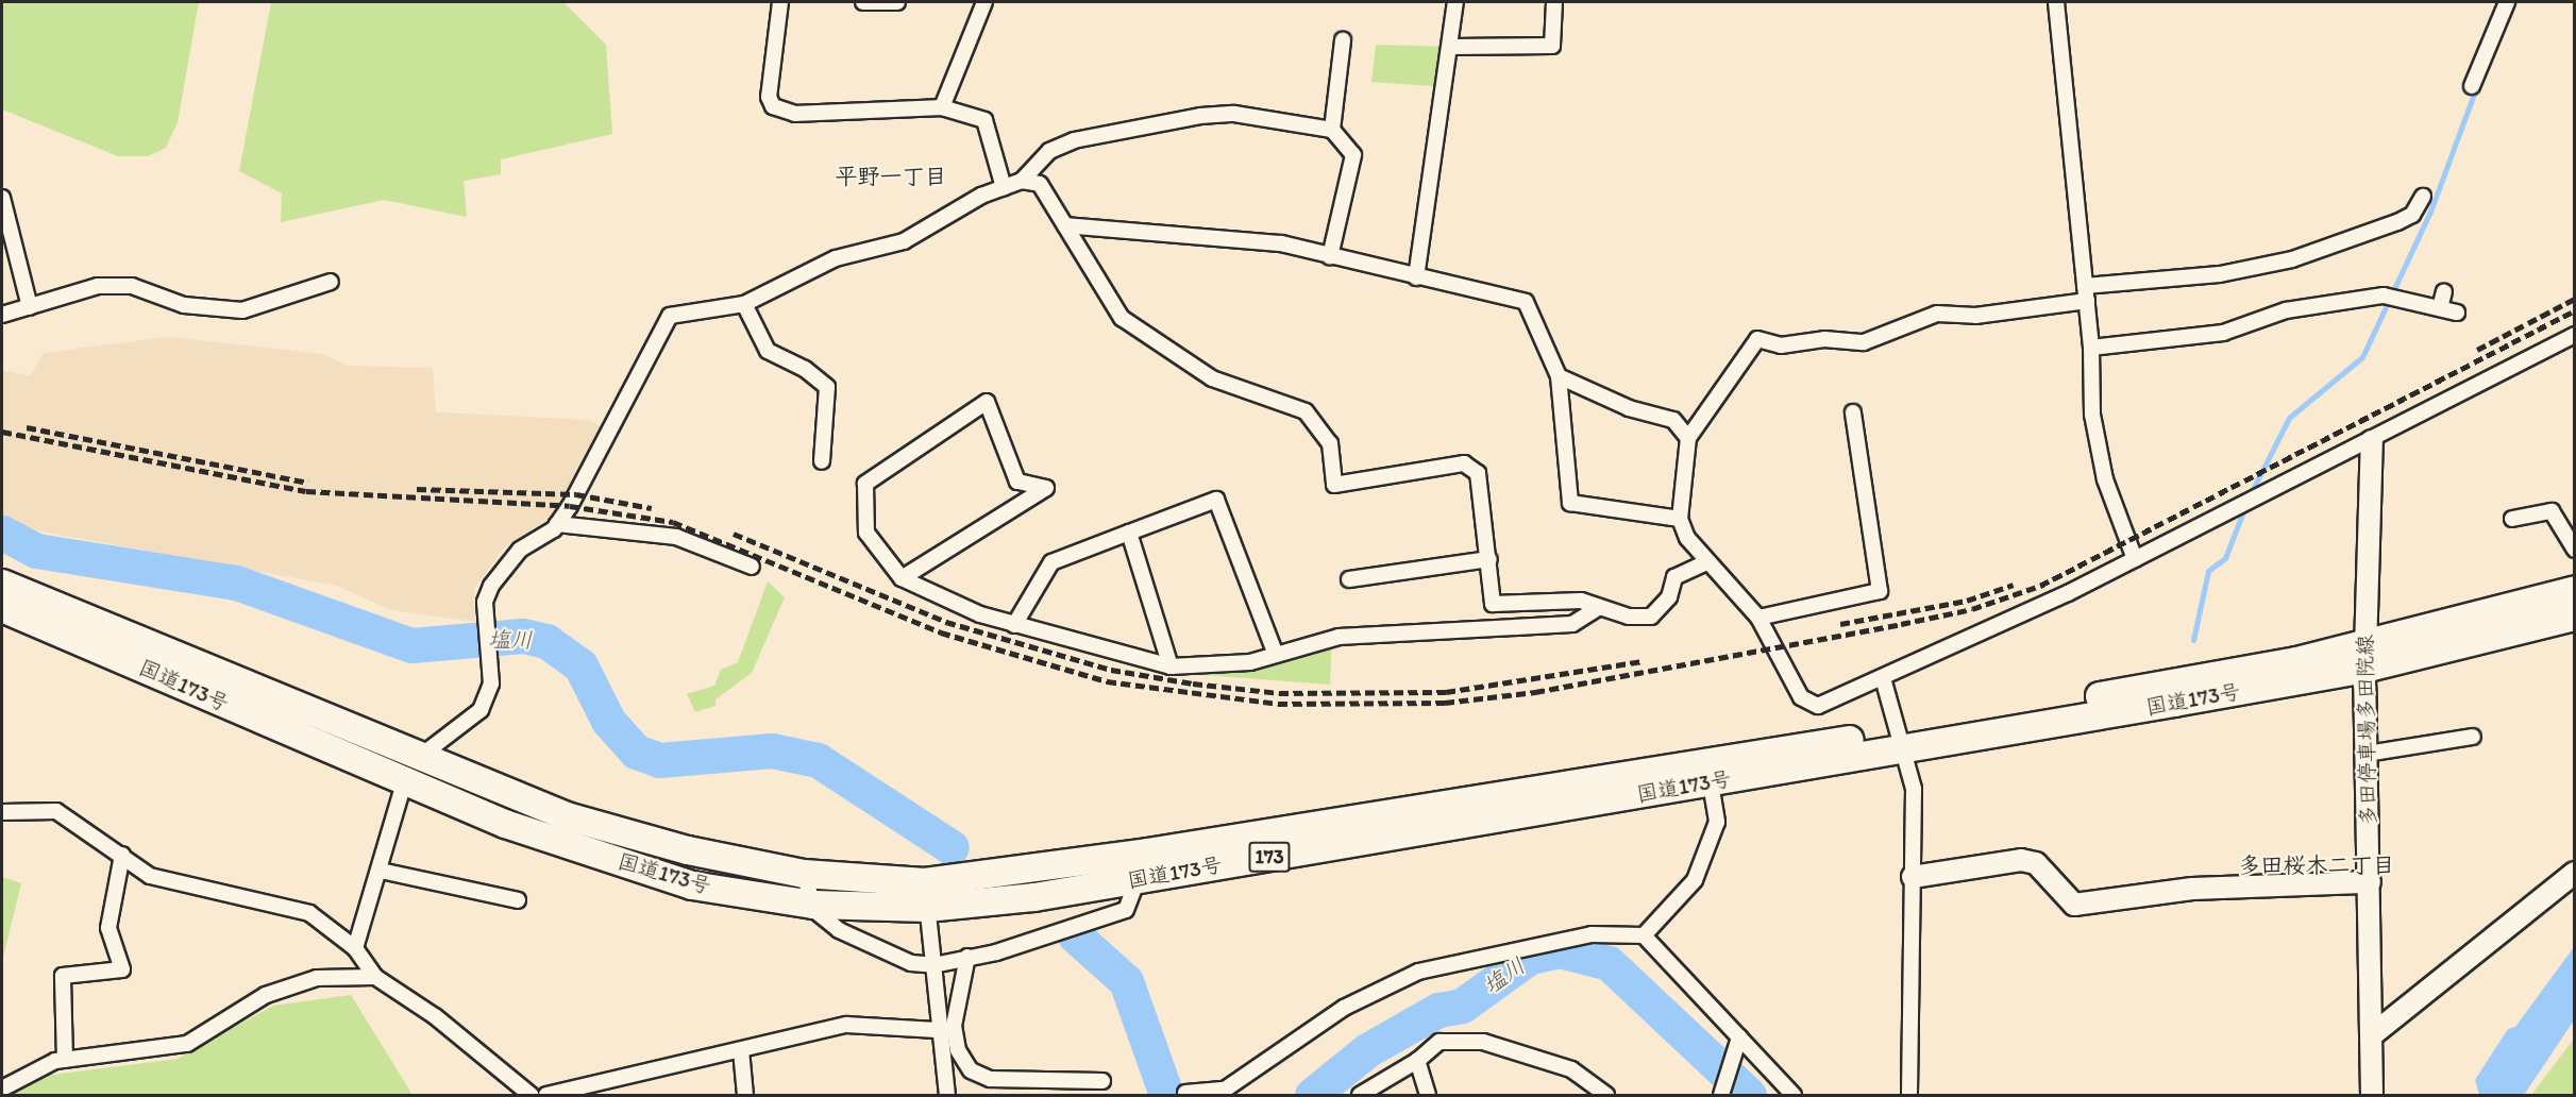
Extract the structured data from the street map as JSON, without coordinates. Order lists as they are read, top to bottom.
{
  "streets": {
    "highway": ["国道173号", "173"],
    "street": ["多田停車場多田院線"]
  },
  "crossings": [
    ["国道173号", "多田停車場多田院線"]
  ],
  "districts": ["平野一丁目", "多田桜木二丁目"],
  "water": ["塩川"]
}
